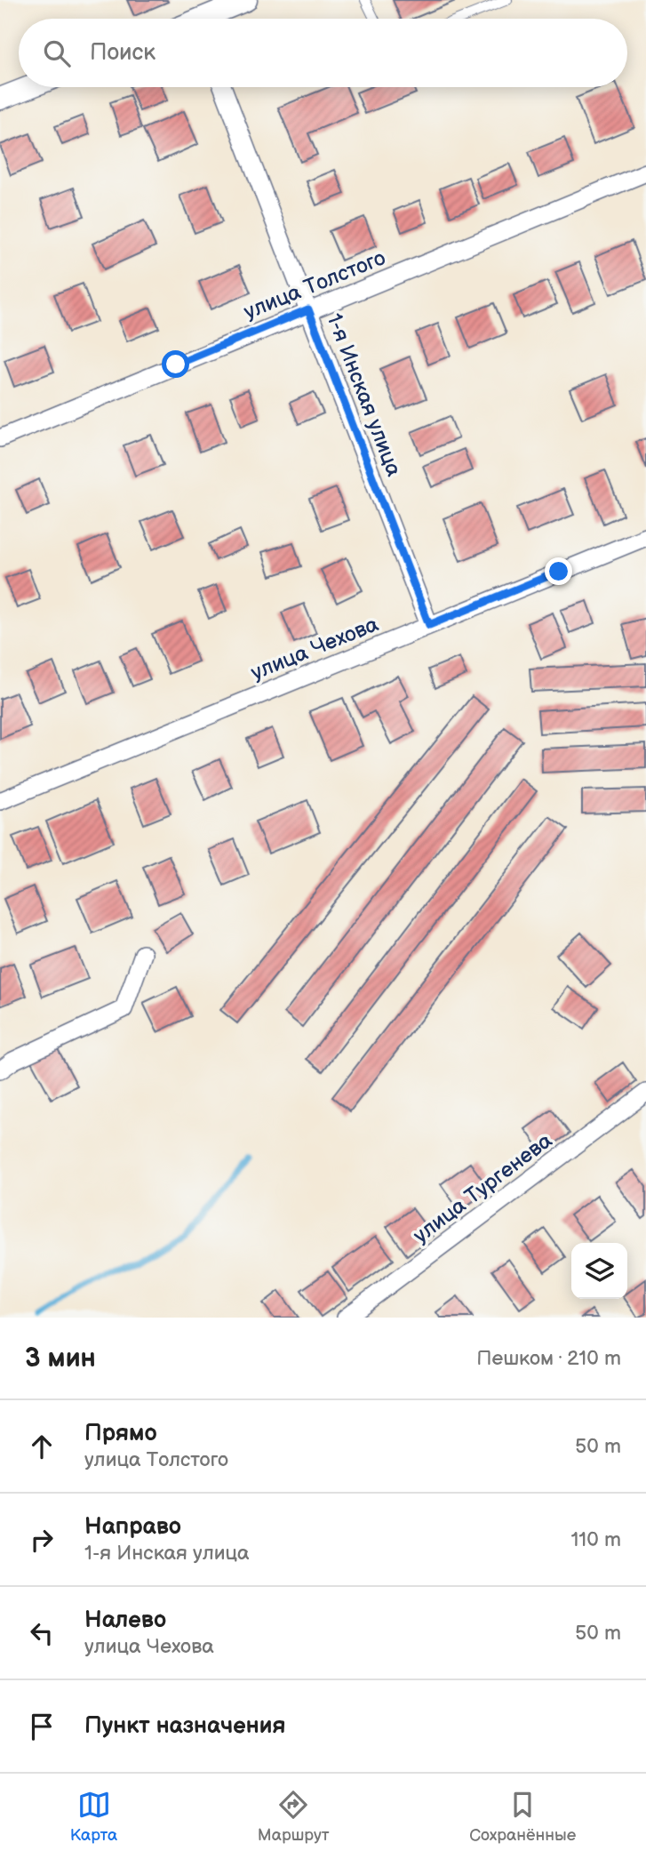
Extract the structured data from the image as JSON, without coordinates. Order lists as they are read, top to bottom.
{
  "streets": {
    "street": [
      "улица Толстого",
      "1-я Инская улица",
      "улица Чехова",
      "улица Тургенева"
    ]
  },
  "crossings": [
    ["улица Толстого", "1-я Инская улица"],
    ["1-я Инская улица", "улица Чехова"]
  ],
  "page": {
    "search": "Поиск",
    "heading": ["3 мин", "Пешком · 210 m"],
    "list": [
      ["Прямо", "улица Толстого", "50 m"],
      ["Направо", "1-я Инская улица", "110 m"],
      ["Налево", "улица Чехова", "50 m"],
      "Пункт назначения"
    ],
    "nav": ["Карта", "Маршрут", "Сохранённые"]
  }
}
